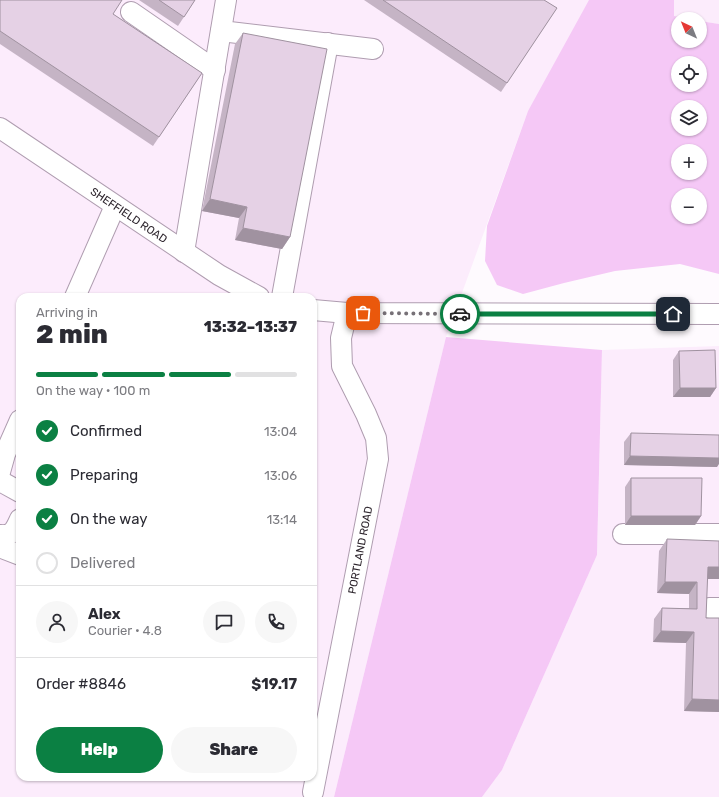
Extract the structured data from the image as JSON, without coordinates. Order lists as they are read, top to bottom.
{
  "streets": {
    "street": ["SHEFFIELD ROAD", "PORTLAND ROAD"]
  },
  "north": "top left",
  "page": {
    "map_buttons": ["+", "−"],
    "heading": ["2 min", "Arriving in", "13:32–13:37"],
    "panel": [
      "Alex",
      "Courier · 4.8",
      "Order #8846",
      "$19.17"
    ],
    "bar": "On the way · 100 m",
    "list": [
      ["Confirmed", "13:04"],
      ["Preparing", "13:06"],
      ["On the way", "13:14"],
      "Delivered"
    ],
    "buttons": ["Help", "Share"]
  }
}
